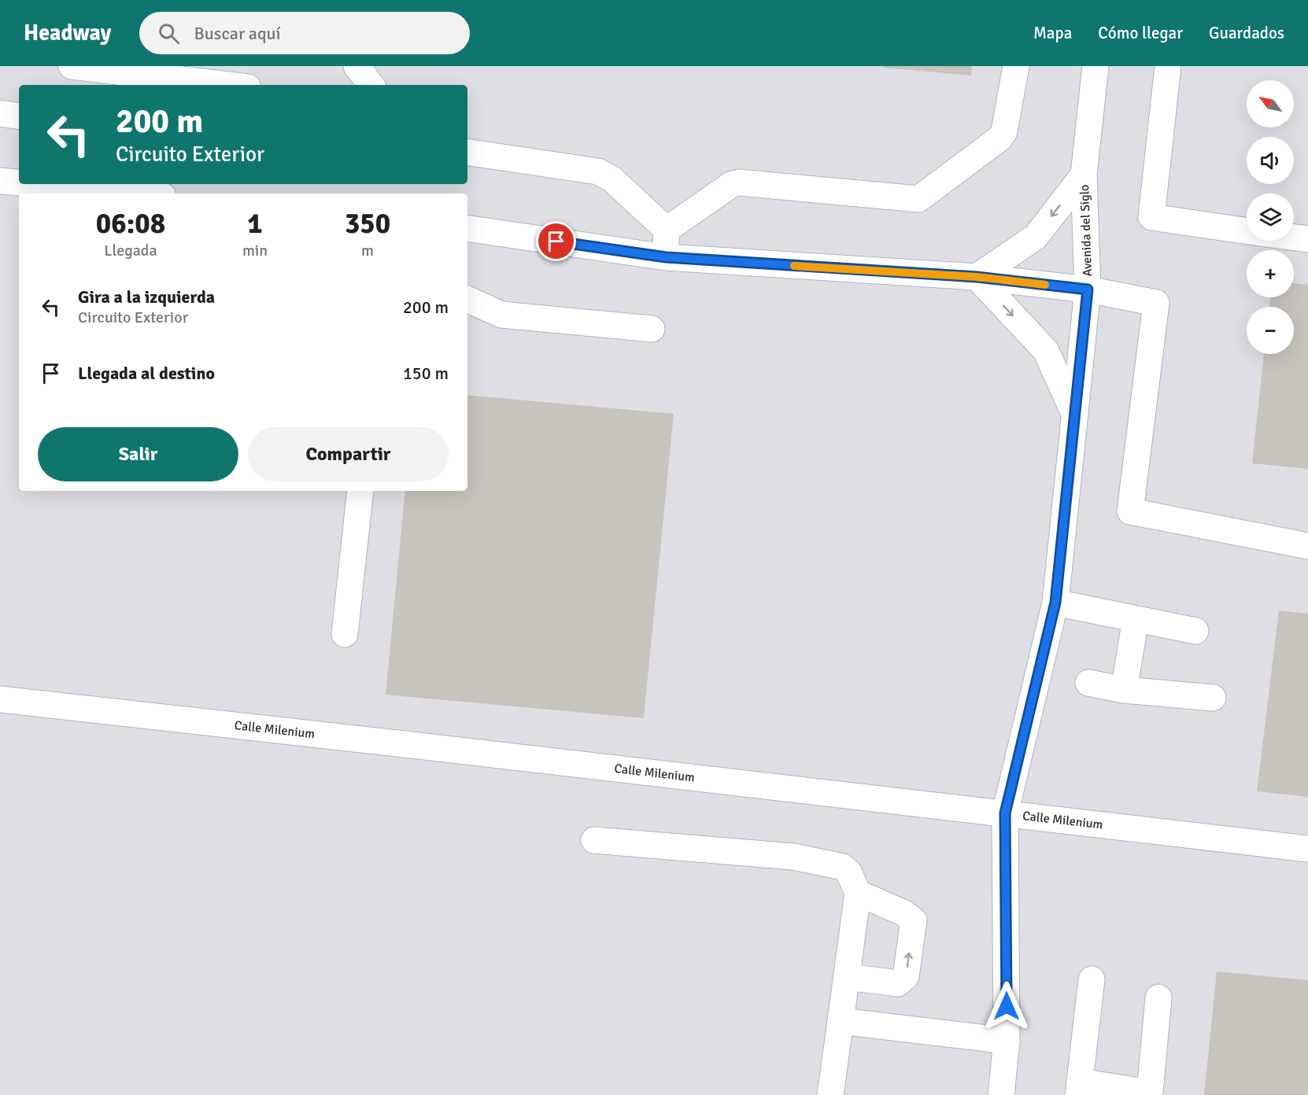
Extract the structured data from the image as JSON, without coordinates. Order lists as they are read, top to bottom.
{
  "streets": {
    "street": ["Avenida del Siglo", "Calle Milenium"]
  },
  "crossings": [
    ["Avenida del Siglo", "Calle Milenium"]
  ],
  "north": "top left",
  "page": {
    "header": "Headway",
    "search": "Buscar aquí",
    "nav": ["Mapa", "Cómo llegar", "Guardados"],
    "map_buttons": ["+", "−"],
    "turn": ["200 m", "Circuito Exterior"],
    "eta": [
      "06:08",
      "Llegada",
      "1",
      "min",
      "350",
      "m"
    ],
    "list": [
      {
        "name": "Gira a la izquierda",
        "note": "Circuito Exterior",
        "value": "200 m"
      },
      {
        "name": "Llegada al destino",
        "value": "150 m"
      }
    ],
    "buttons": ["Salir", "Compartir"]
  }
}
